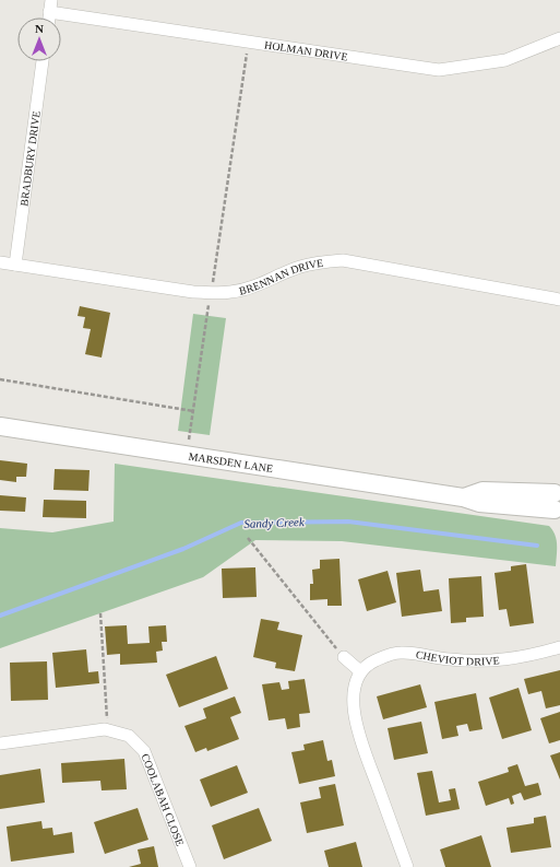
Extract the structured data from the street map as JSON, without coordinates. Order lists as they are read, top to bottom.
{
  "streets": {
    "main road": ["MARSDEN LANE"],
    "street": [
      "HOLMAN DRIVE",
      "BRADBURY DRIVE",
      "BRENNAN DRIVE",
      "CHEVIOT DRIVE",
      "COOLABAH CLOSE"
    ]
  },
  "crossings": [
    ["BRADBURY DRIVE", "BRENNAN DRIVE"]
  ],
  "water": ["Sandy Creek"],
  "north": "top"
}
